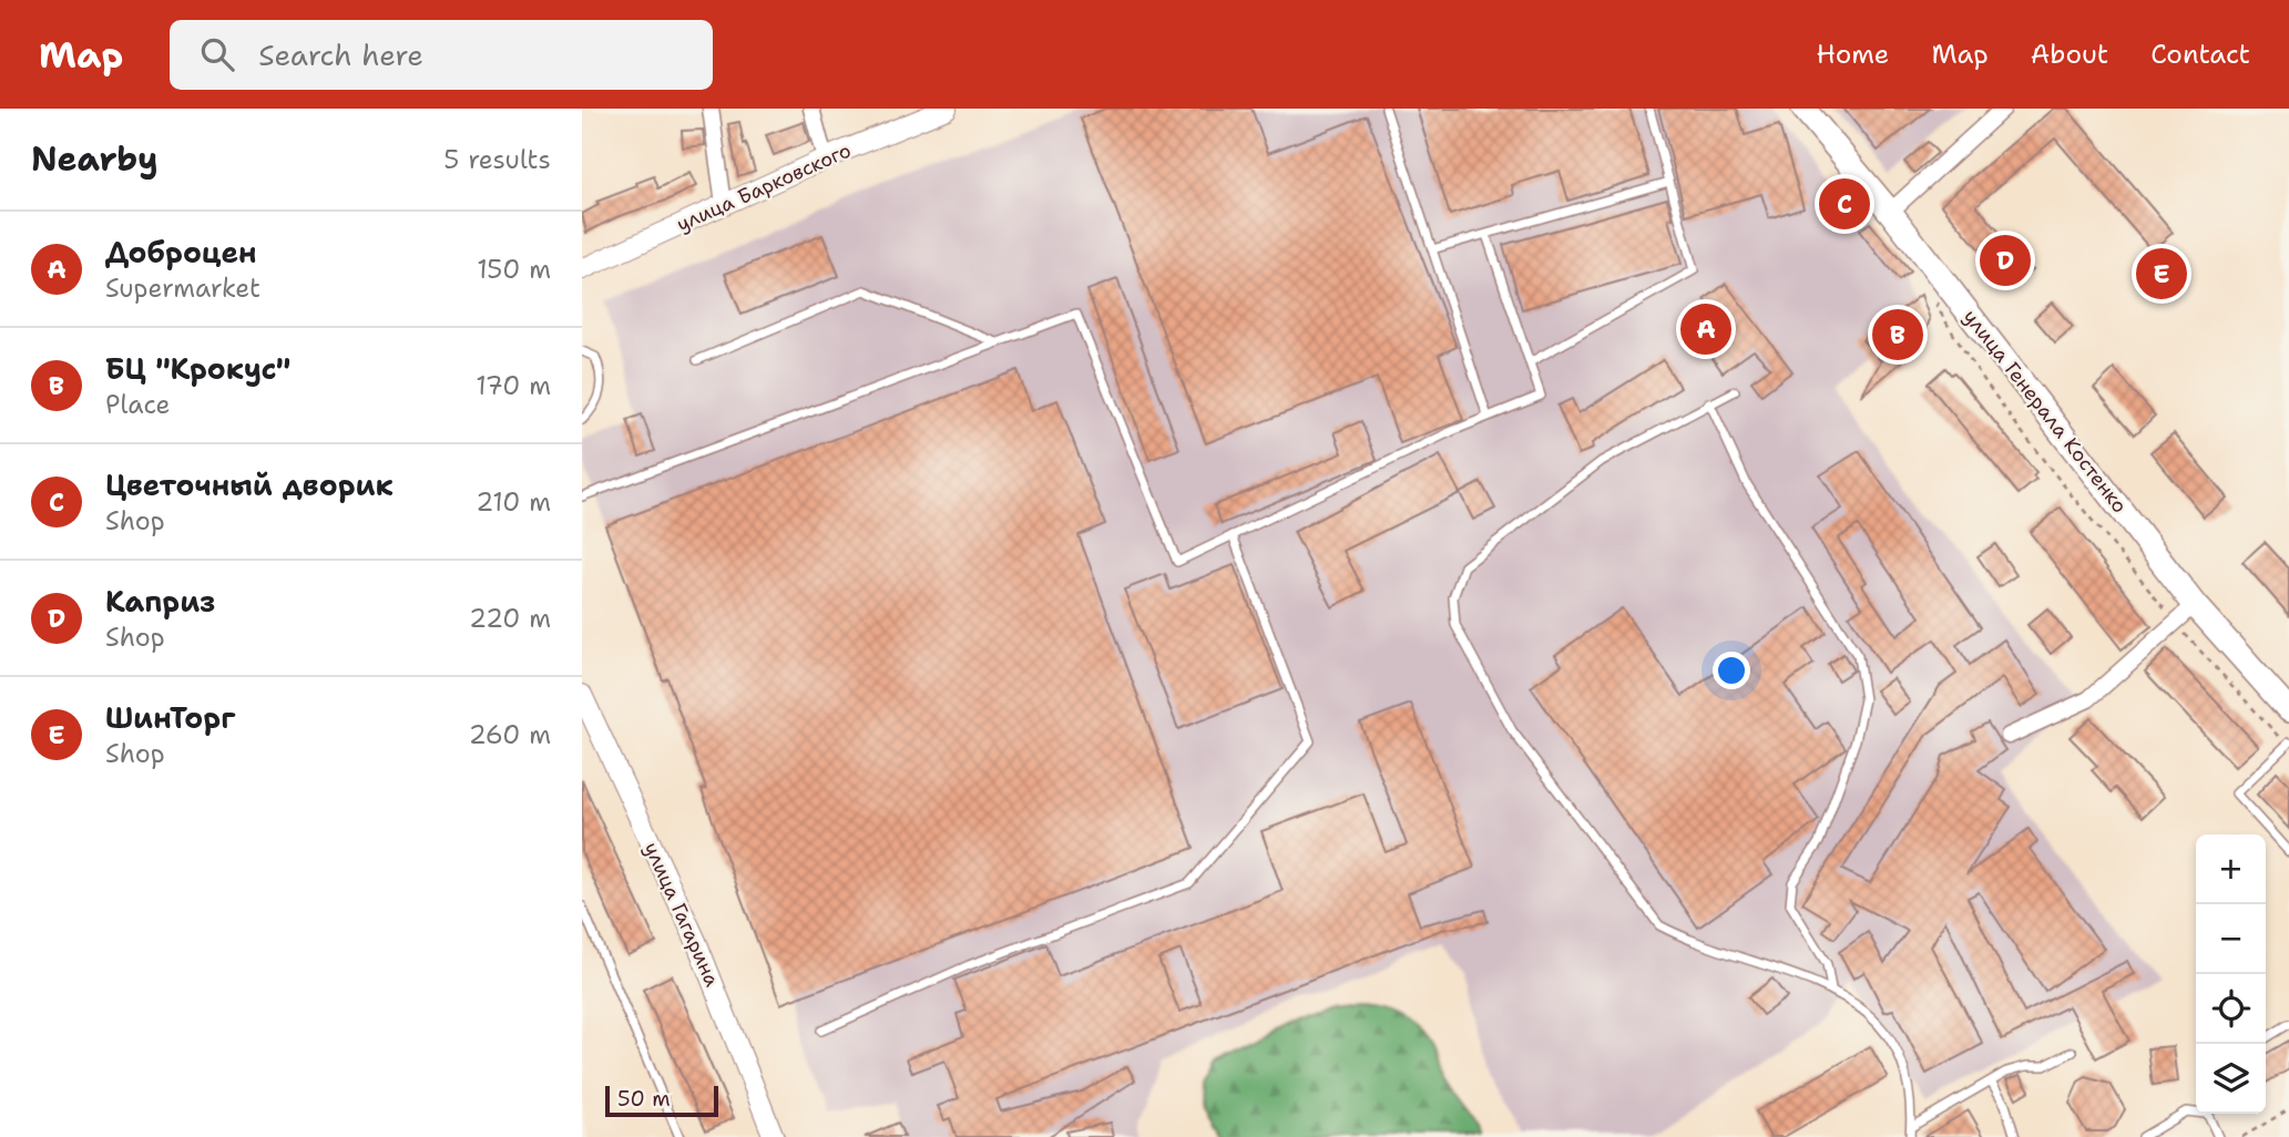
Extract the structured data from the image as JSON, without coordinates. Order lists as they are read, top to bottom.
{
  "streets": {
    "main road": ["улица Генерала Костенко"],
    "street": ["улица Барковского", "улица Гагарина"]
  },
  "scale_bar": "50 m",
  "page": {
    "header": "Map",
    "search": "Search here",
    "nav": [
      "Home",
      "Map",
      "About",
      "Contact"
    ],
    "heading": ["Nearby", "5 results"],
    "pins": [
      "C",
      "D",
      "E",
      "A",
      "B"
    ],
    "list": [
      {
        "mark": "A",
        "name": "Доброцен",
        "note": "Supermarket",
        "value": "150 m"
      },
      {
        "mark": "B",
        "name": "БЦ \"Крокус\"",
        "note": "Place",
        "value": "170 m"
      },
      {
        "mark": "C",
        "name": "Цветочный дворик",
        "note": "Shop",
        "value": "210 m"
      },
      {
        "mark": "D",
        "name": "Каприз",
        "note": "Shop",
        "value": "220 m"
      },
      {
        "mark": "E",
        "name": "ШинТорг",
        "note": "Shop",
        "value": "260 m"
      }
    ],
    "map_buttons": ["+", "−"],
    "scale": "50 m"
  }
}
